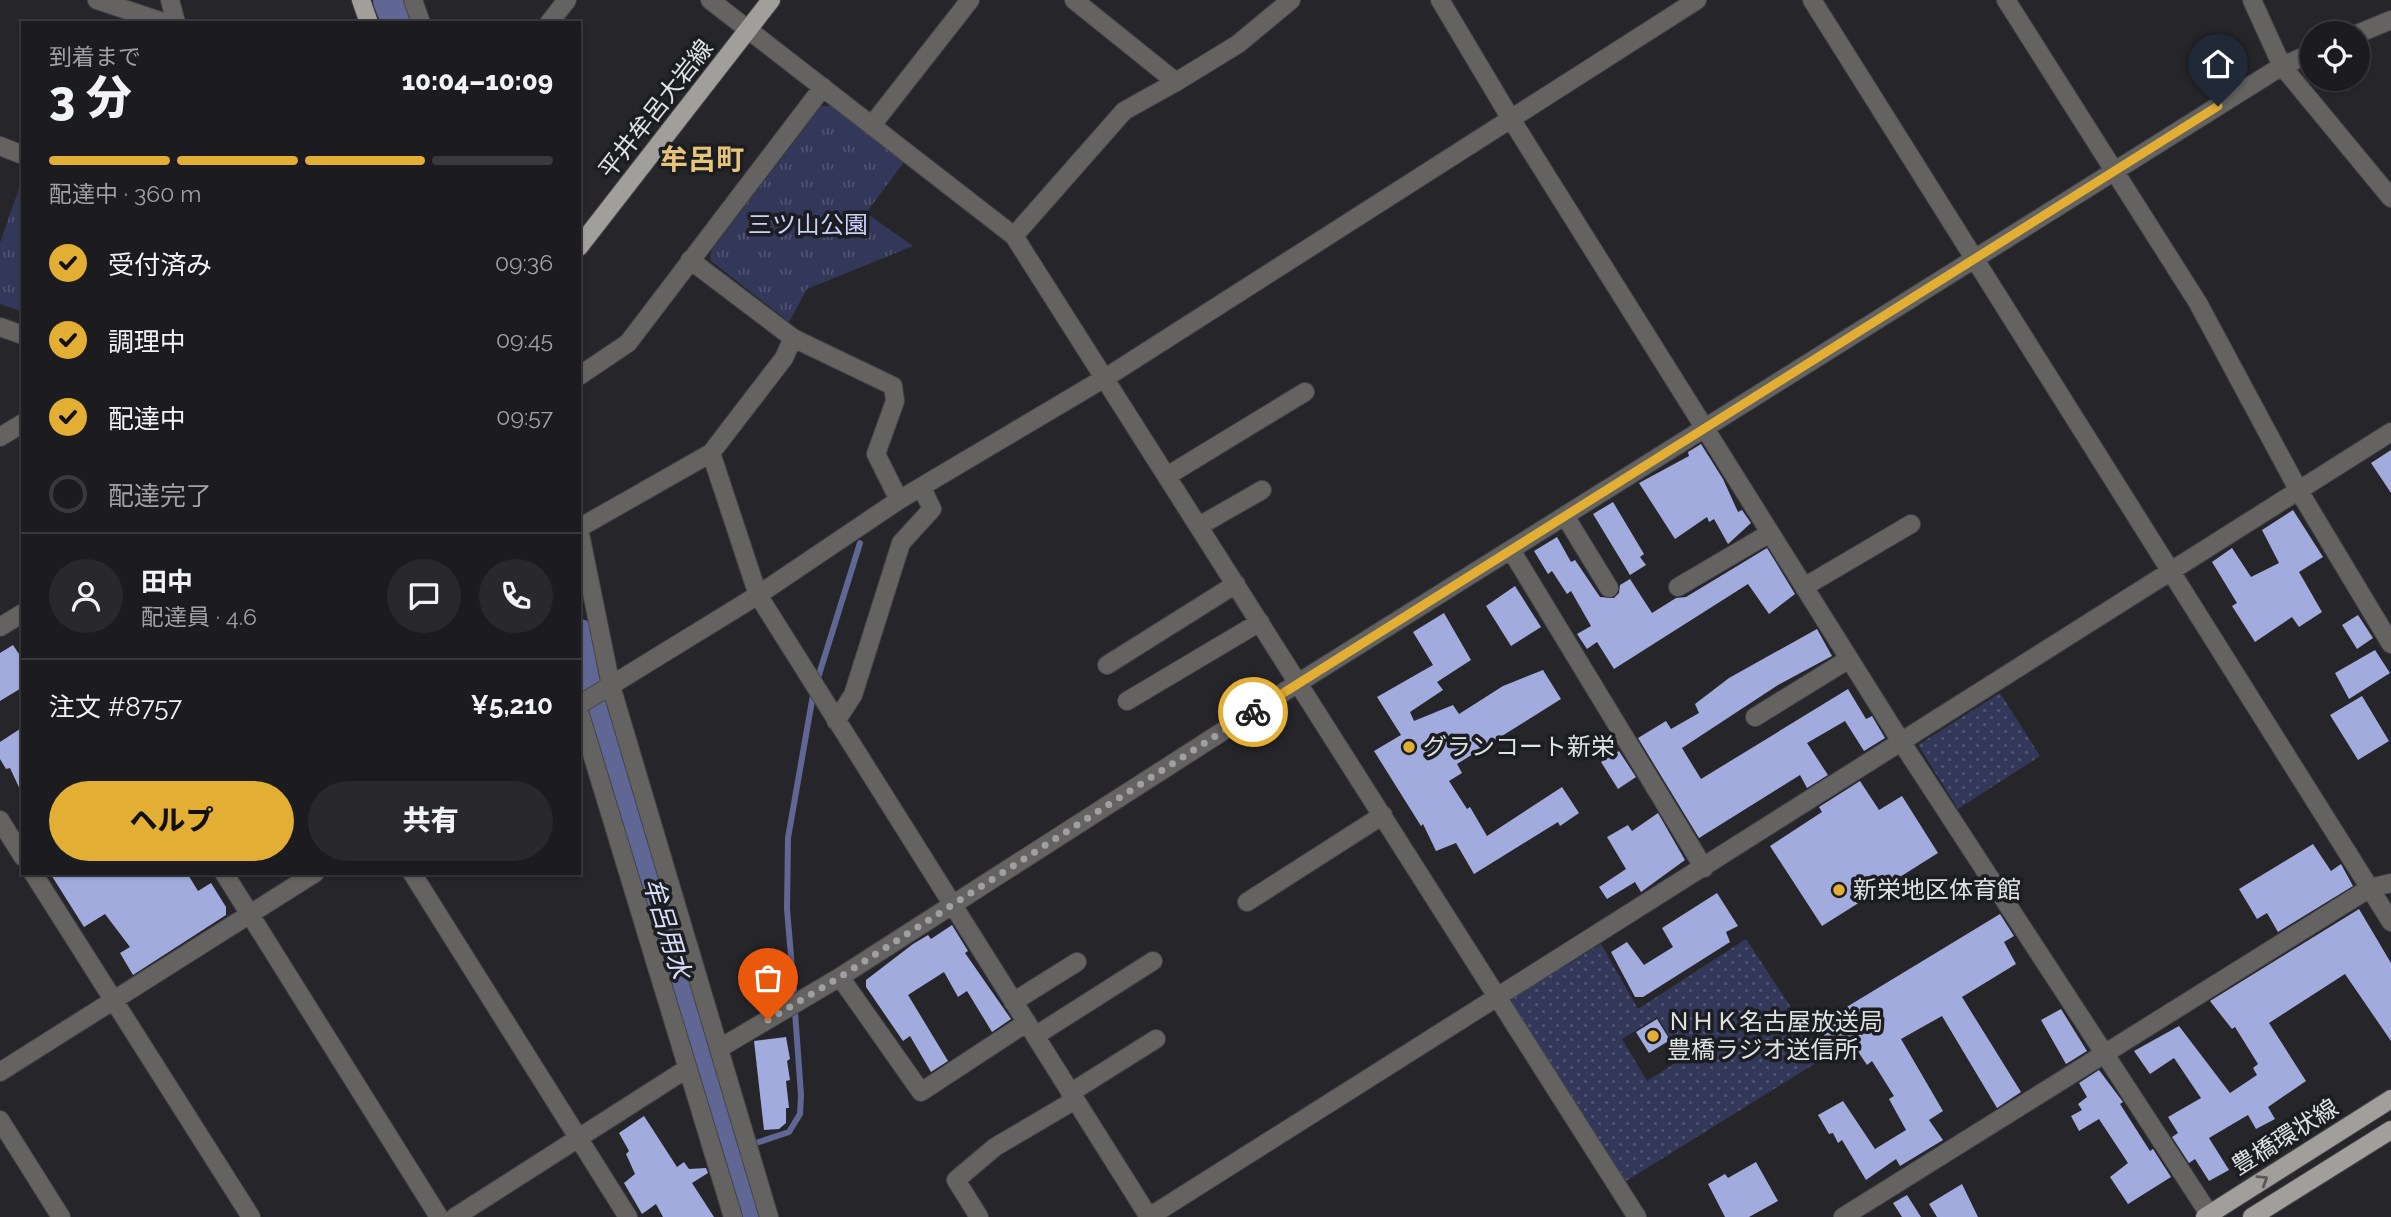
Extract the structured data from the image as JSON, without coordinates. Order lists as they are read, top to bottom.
{
  "streets": {
    "main road": ["平井牟呂大岩線", "豊橋環状線"]
  },
  "districts": ["牟呂町"],
  "water": ["牟呂用水"],
  "parks": ["三ツ山公園"],
  "places": ["グランコート新栄", "新栄地区体育館", "ＮＨＫ名古屋放送局 豊橋ラジオ送信所"],
  "page": {
    "heading": ["3 分", "到着まで", "10:04–10:09"],
    "panel": [
      "田中",
      "配達員 · 4.6",
      "注文 #8757",
      "¥5,210"
    ],
    "bar": "配達中 · 360 m",
    "list": [
      ["受付済み", "09:36"],
      ["調理中", "09:45"],
      ["配達中", "09:57"],
      "配達完了"
    ],
    "buttons": ["ヘルプ", "共有"]
  }
}
